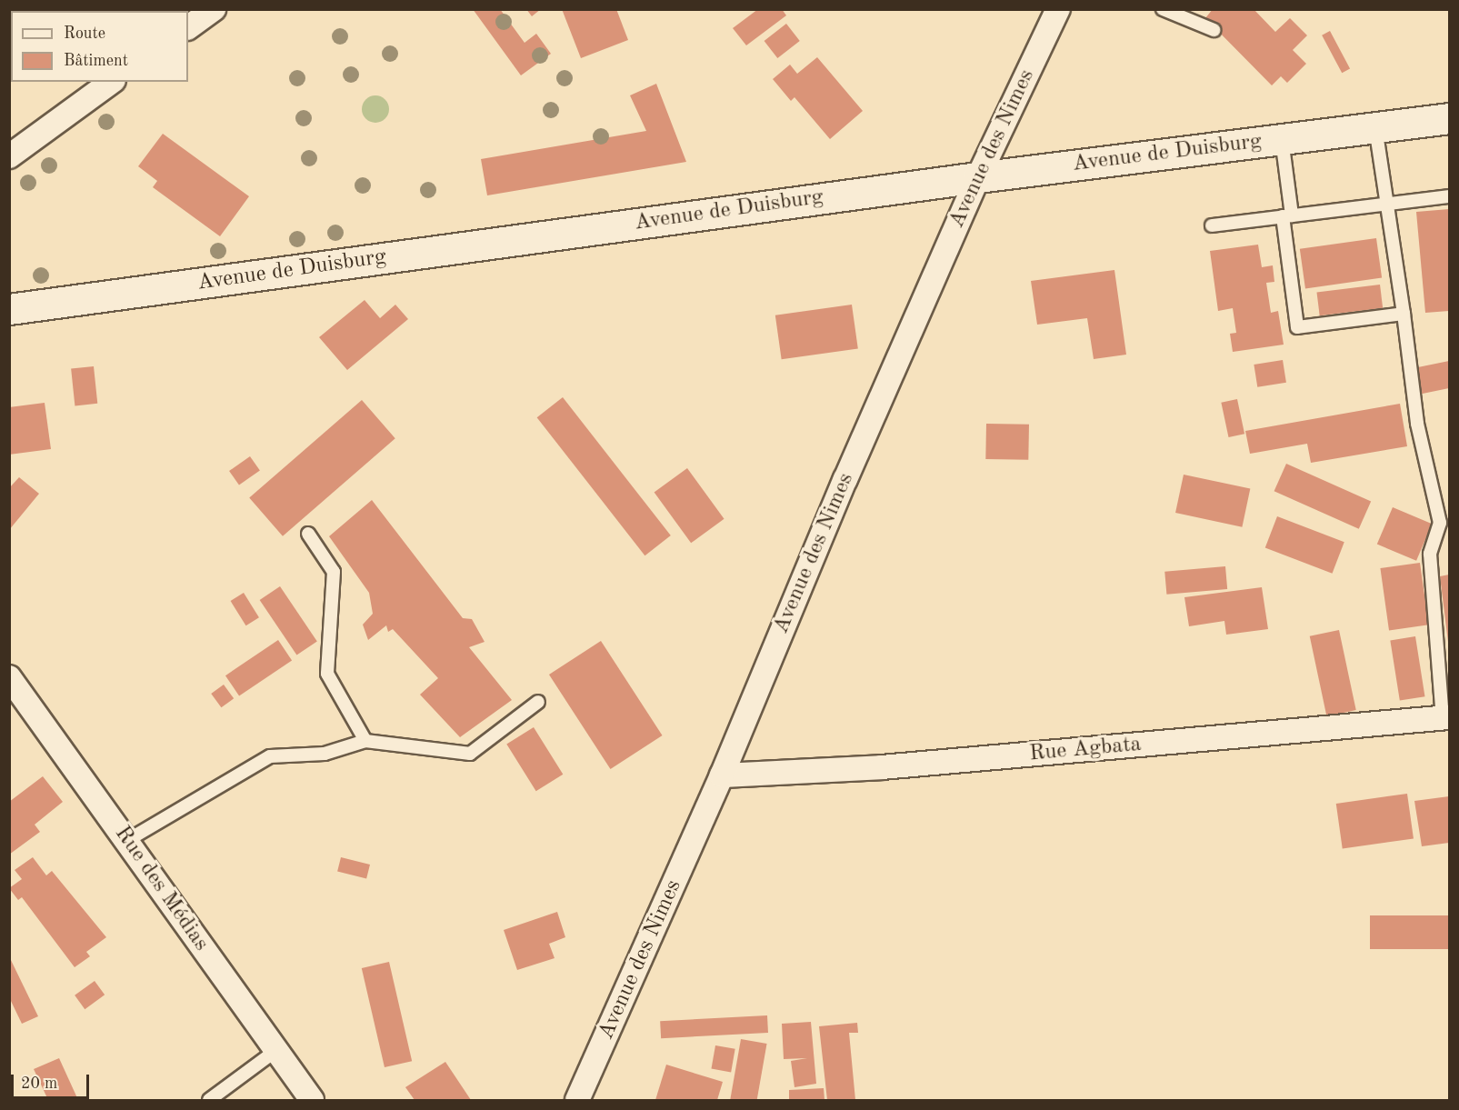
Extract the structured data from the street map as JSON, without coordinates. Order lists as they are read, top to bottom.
{
  "streets": {
    "street": [
      "Avenue des Nimes",
      "Avenue de Duisburg",
      "Rue Agbata",
      "Rue des Médias"
    ]
  },
  "crossings": [
    ["Avenue des Nimes", "Avenue de Duisburg"],
    ["Avenue des Nimes", "Rue Agbata"]
  ],
  "legend": ["Route", "Bâtiment"],
  "scale_bar": "20 m"
}
